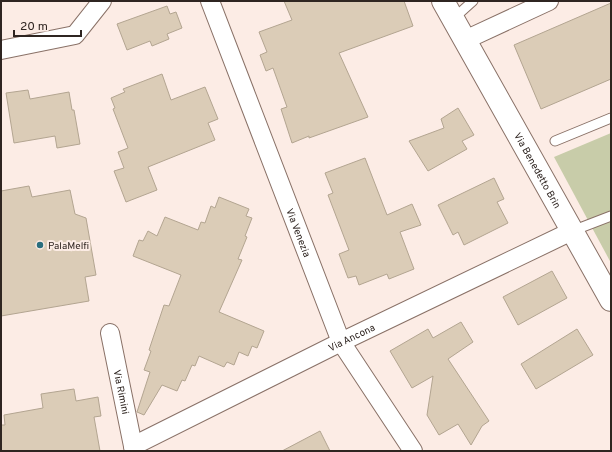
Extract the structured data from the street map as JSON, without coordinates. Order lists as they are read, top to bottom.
{
  "streets": {
    "street": [
      "Via Benedetto Brin",
      "Via Venezia",
      "Via Ancona",
      "Via Rimini"
    ]
  },
  "crossings": [
    ["Via Benedetto Brin", "Via Ancona"],
    ["Via Venezia", "Via Ancona"],
    ["Via Ancona", "Via Rimini"]
  ],
  "places": ["PalaMelfi"],
  "scale_bar": "20 m"
}
